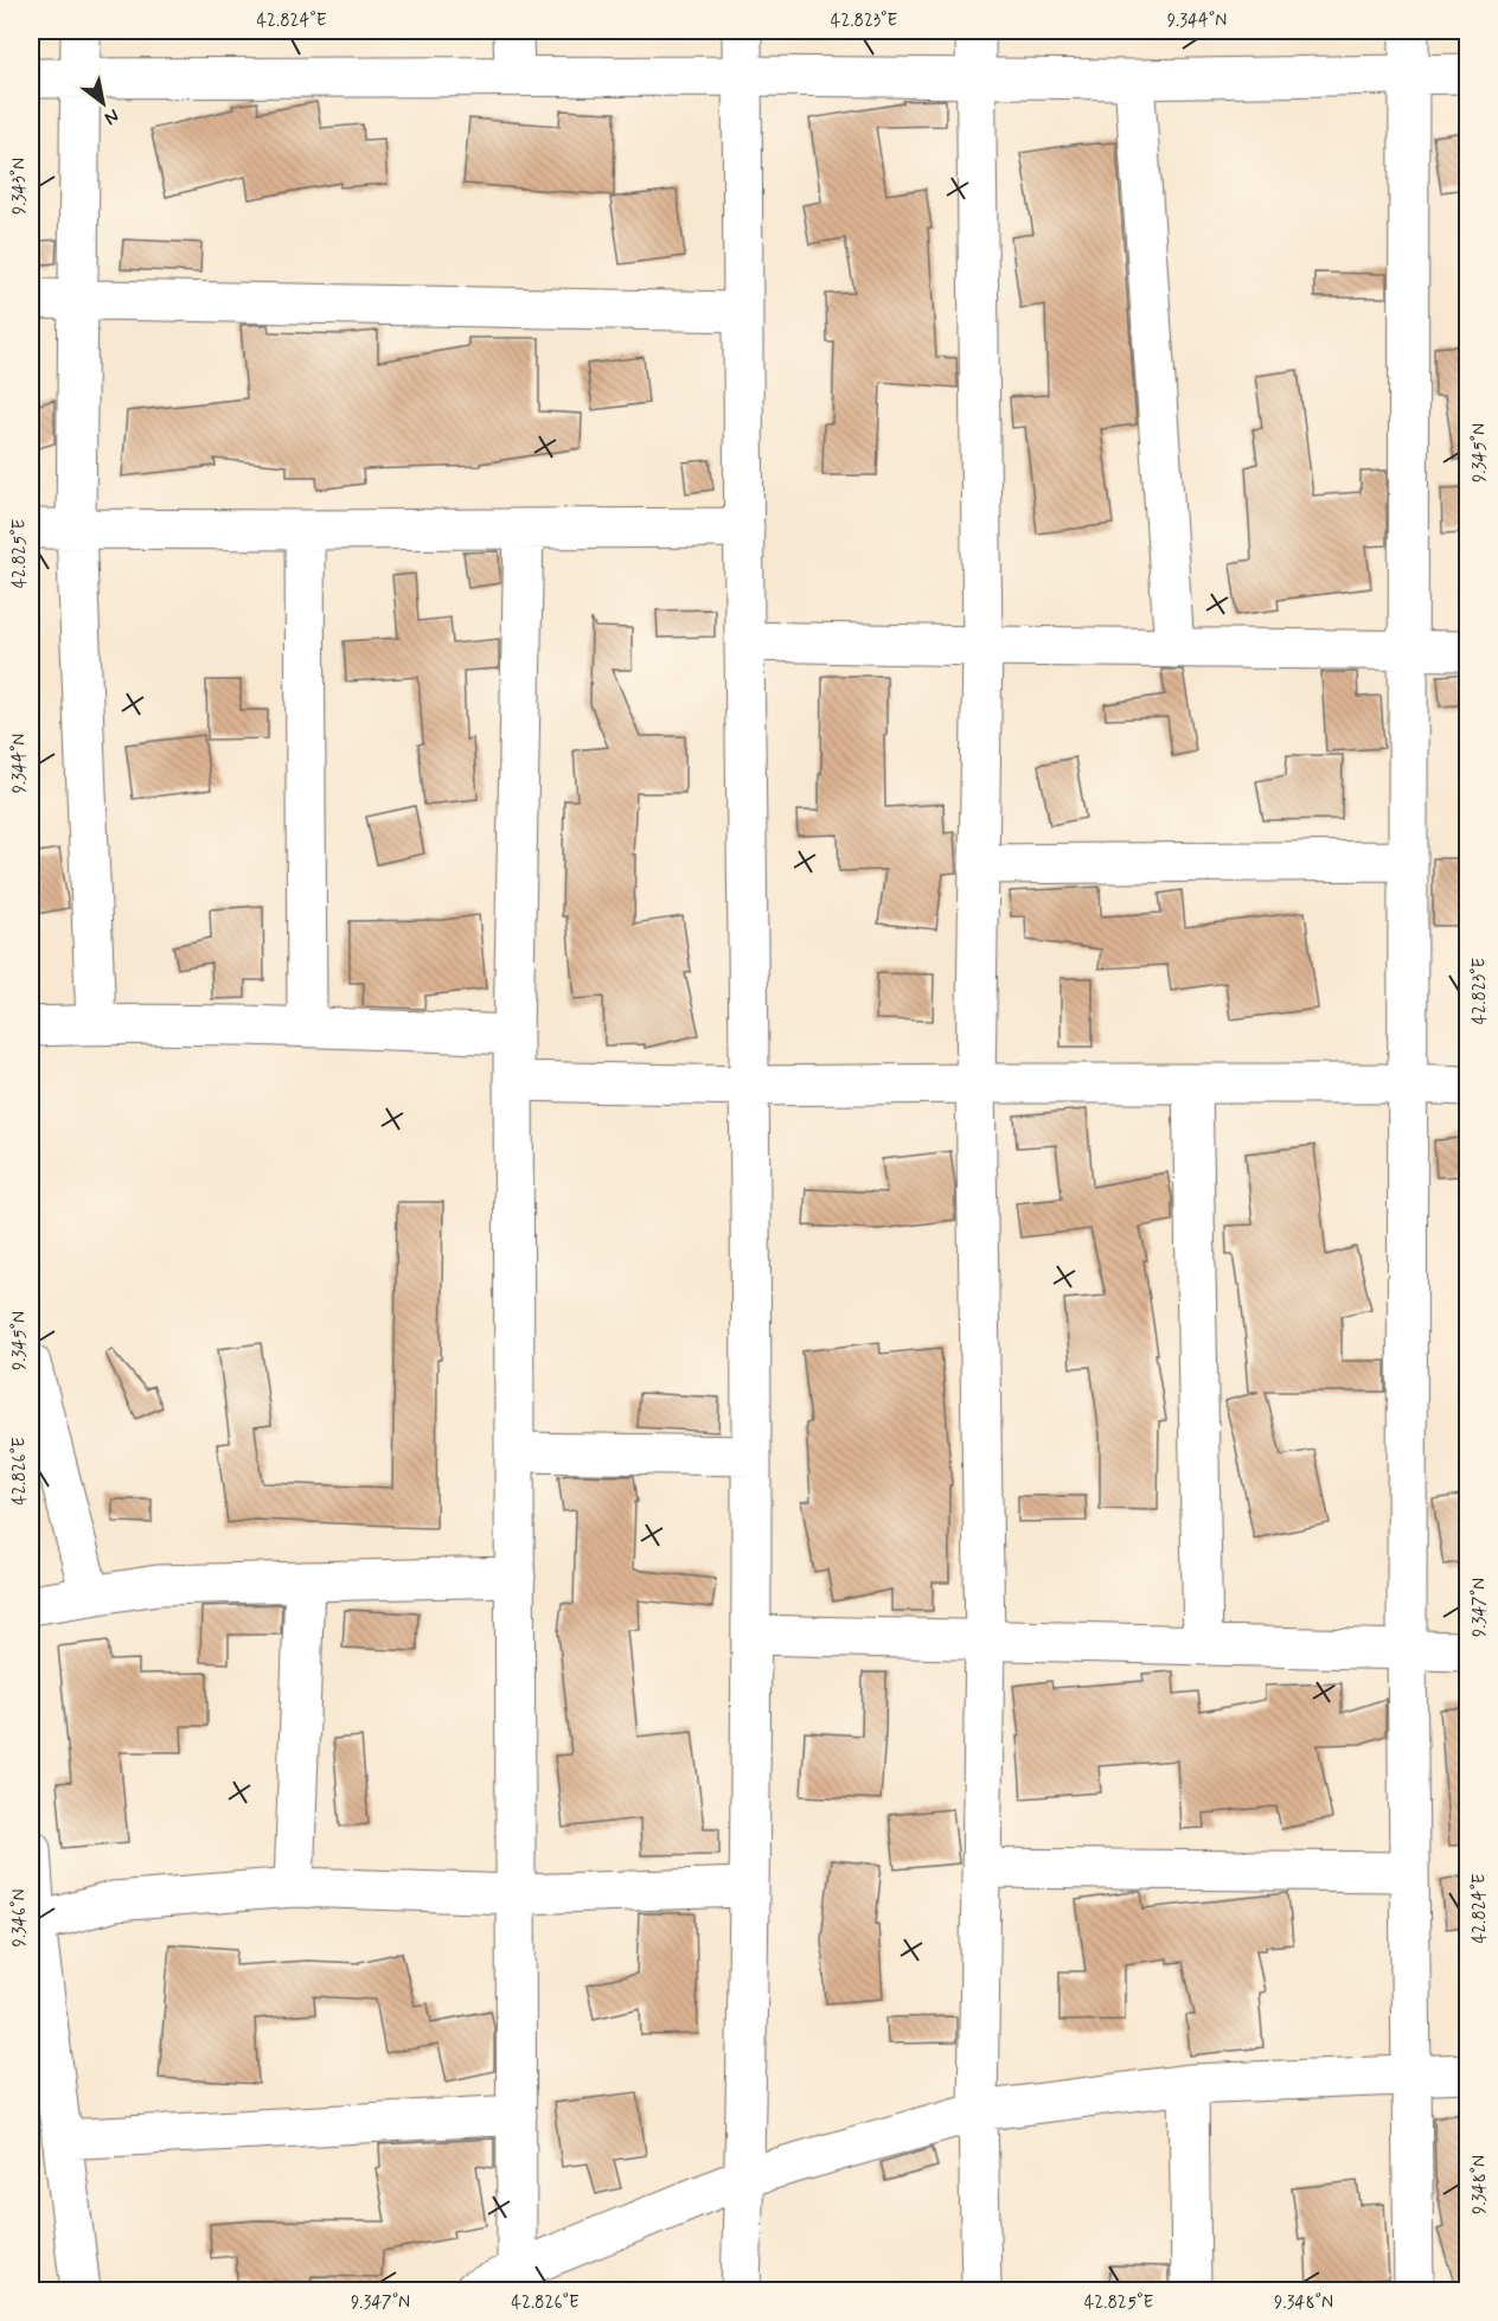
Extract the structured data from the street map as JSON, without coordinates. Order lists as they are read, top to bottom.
{
  "north": "bottom right",
  "coordinates": [
    "42.824°E",
    "42.823°E",
    "9.344°N",
    "9.343°N",
    "9.345°N",
    "42.825°E",
    "42.826°E",
    "9.347°N",
    "9.346°N",
    "9.348°N"
  ]
}
